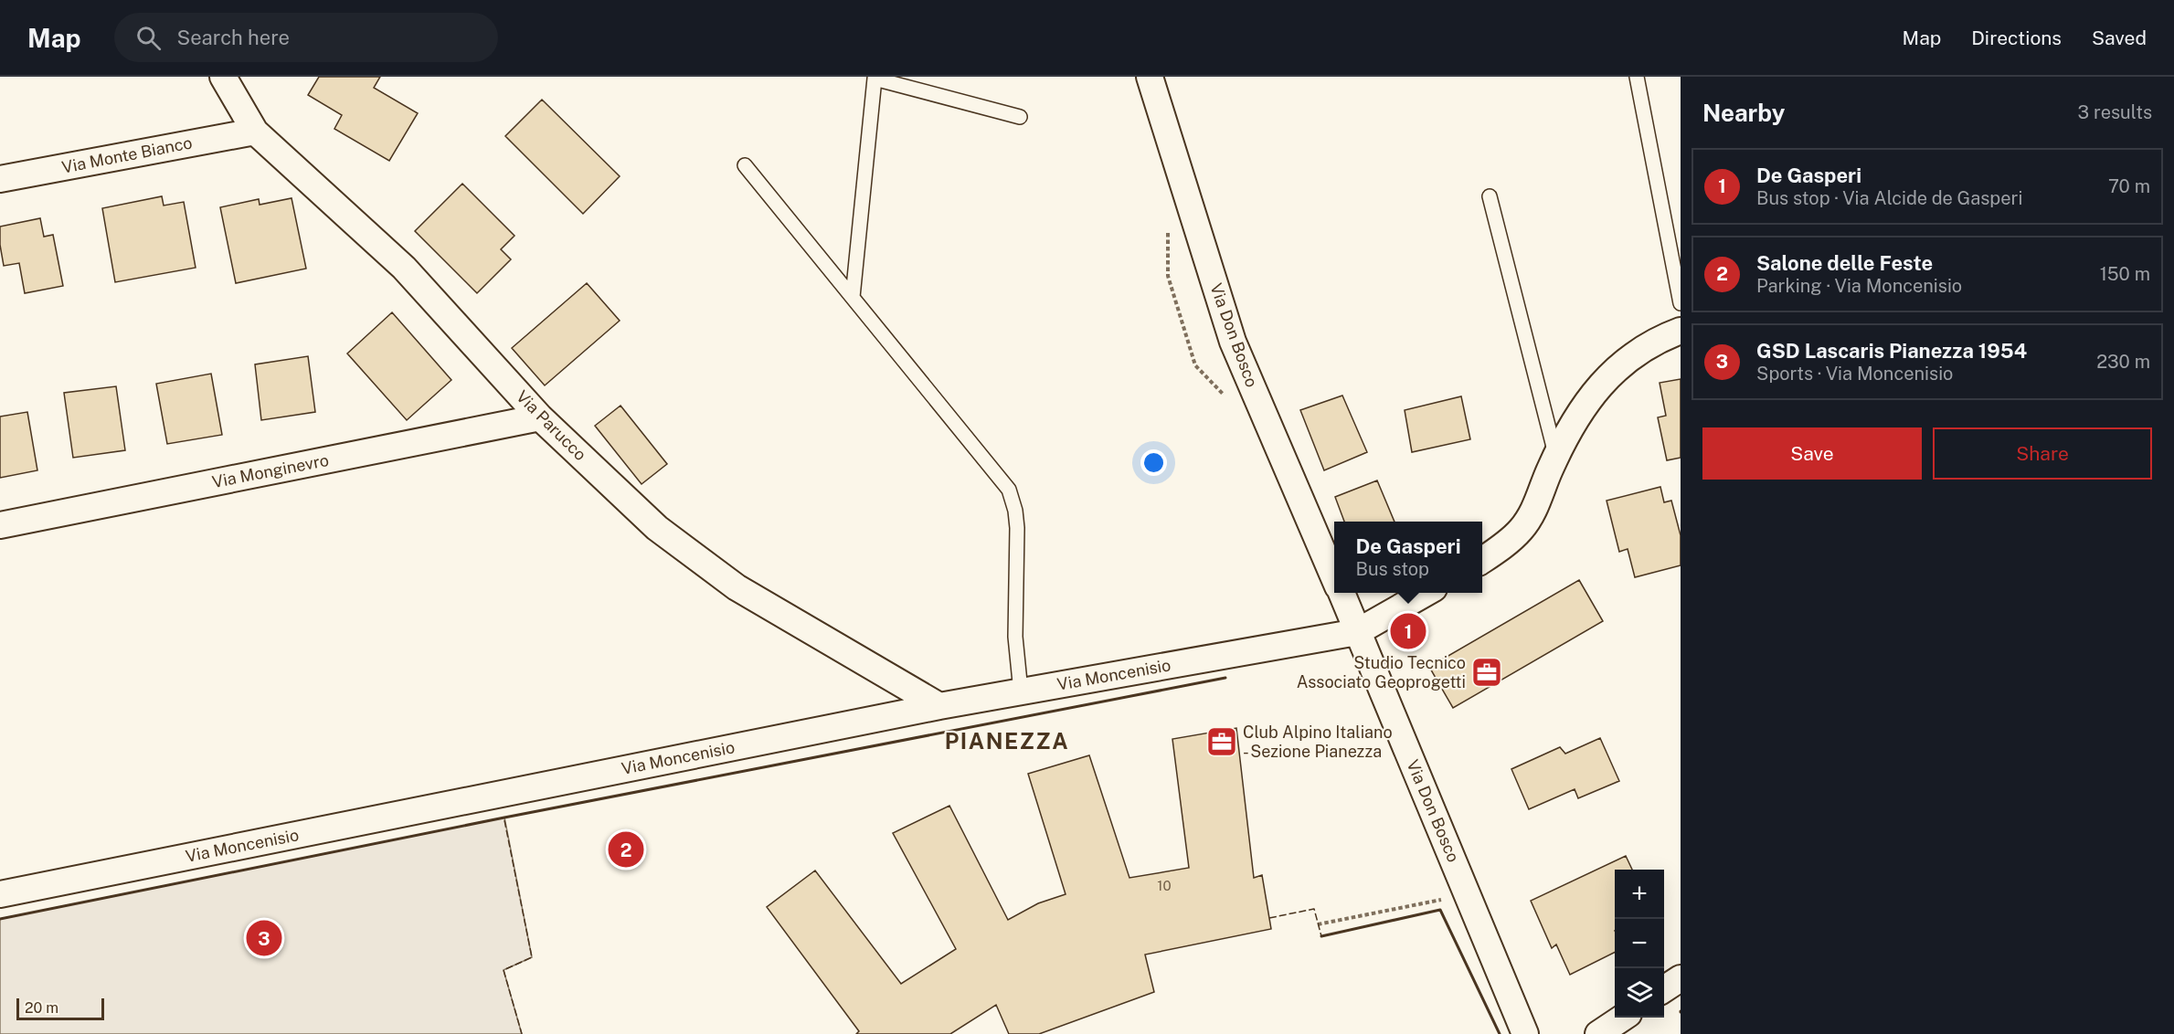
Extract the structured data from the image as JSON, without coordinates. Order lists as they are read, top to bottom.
{
  "streets": {
    "street": [
      "Via Monte Bianco",
      "Via Don Bosco",
      "Via Parucco",
      "Via Monginevro",
      "Via Moncenisio"
    ]
  },
  "crossings": [
    ["Via Monte Bianco", "Via Parucco"],
    ["Via Don Bosco", "Via Moncenisio"],
    ["Via Parucco", "Via Monginevro"],
    ["Via Parucco", "Via Moncenisio"]
  ],
  "districts": ["PIANEZZA"],
  "places": {
    "office": ["Studio Tecnico Associato Geoprogetti", "Club Alpino Italiano - Sezione Pianezza"]
  },
  "house_numbers": ["10"],
  "scale_bar": "20 m",
  "page": {
    "header": "Map",
    "search": "Search here",
    "nav": ["Map", "Directions", "Saved"],
    "heading": ["Nearby", "3 results"],
    "list": [
      {
        "mark": "1",
        "name": "De Gasperi",
        "note": "Bus stop · Via Alcide de Gasperi",
        "value": "70 m"
      },
      {
        "mark": "2",
        "name": "Salone delle Feste",
        "note": "Parking · Via Moncenisio",
        "value": "150 m"
      },
      {
        "mark": "3",
        "name": "GSD Lascaris Pianezza 1954",
        "note": "Sports · Via Moncenisio",
        "value": "230 m"
      }
    ],
    "buttons": ["Save", "Share"],
    "popup": ["De Gasperi", "Bus stop"],
    "pins": ["1", "2", "3"],
    "map_buttons": ["+", "−"],
    "scale": "20 m"
  }
}
